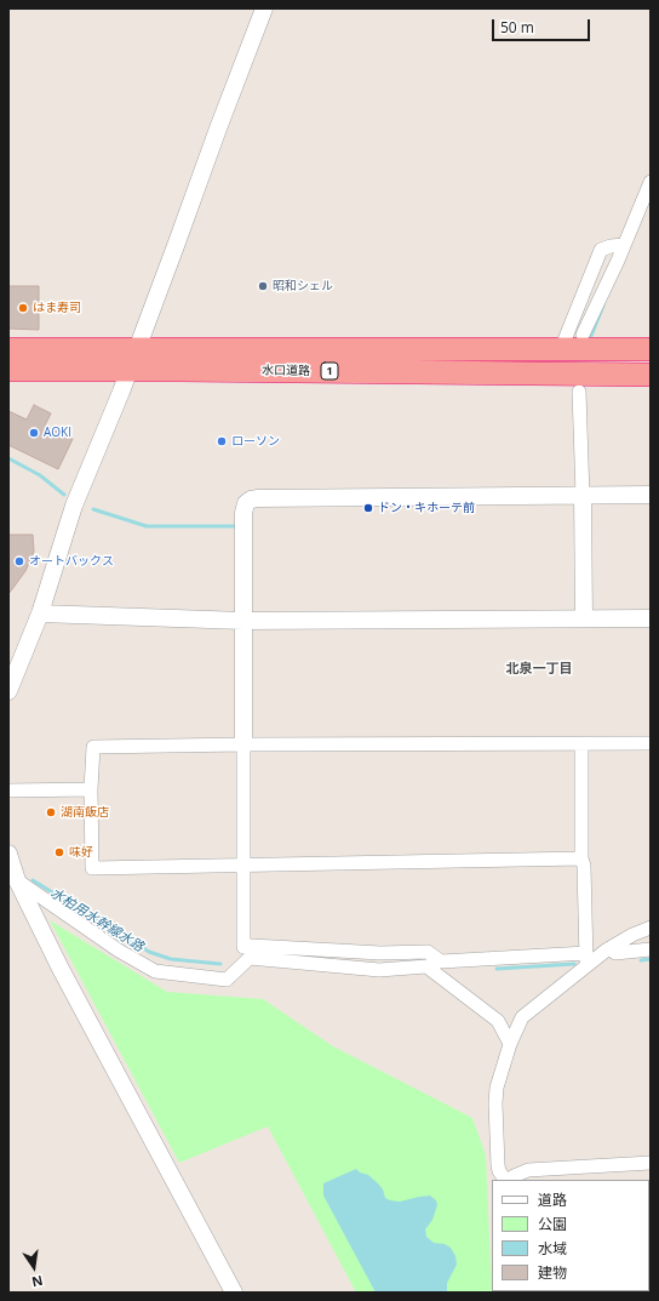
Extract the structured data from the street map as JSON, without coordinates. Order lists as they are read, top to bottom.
{
  "streets": {
    "highway": ["水口道路", "1"]
  },
  "districts": ["北泉一丁目"],
  "water": ["水柏用水幹線水路"],
  "places": [
    "昭和シェル",
    "はま寿司",
    "AOKI",
    "ローソン",
    "ドン・キホーテ前",
    "オートバックス",
    "湖南飯店",
    "味好"
  ],
  "legend": [
    "道路",
    "公園",
    "水域",
    "建物"
  ],
  "scale_bar": "50 m",
  "north": "bottom"
}
